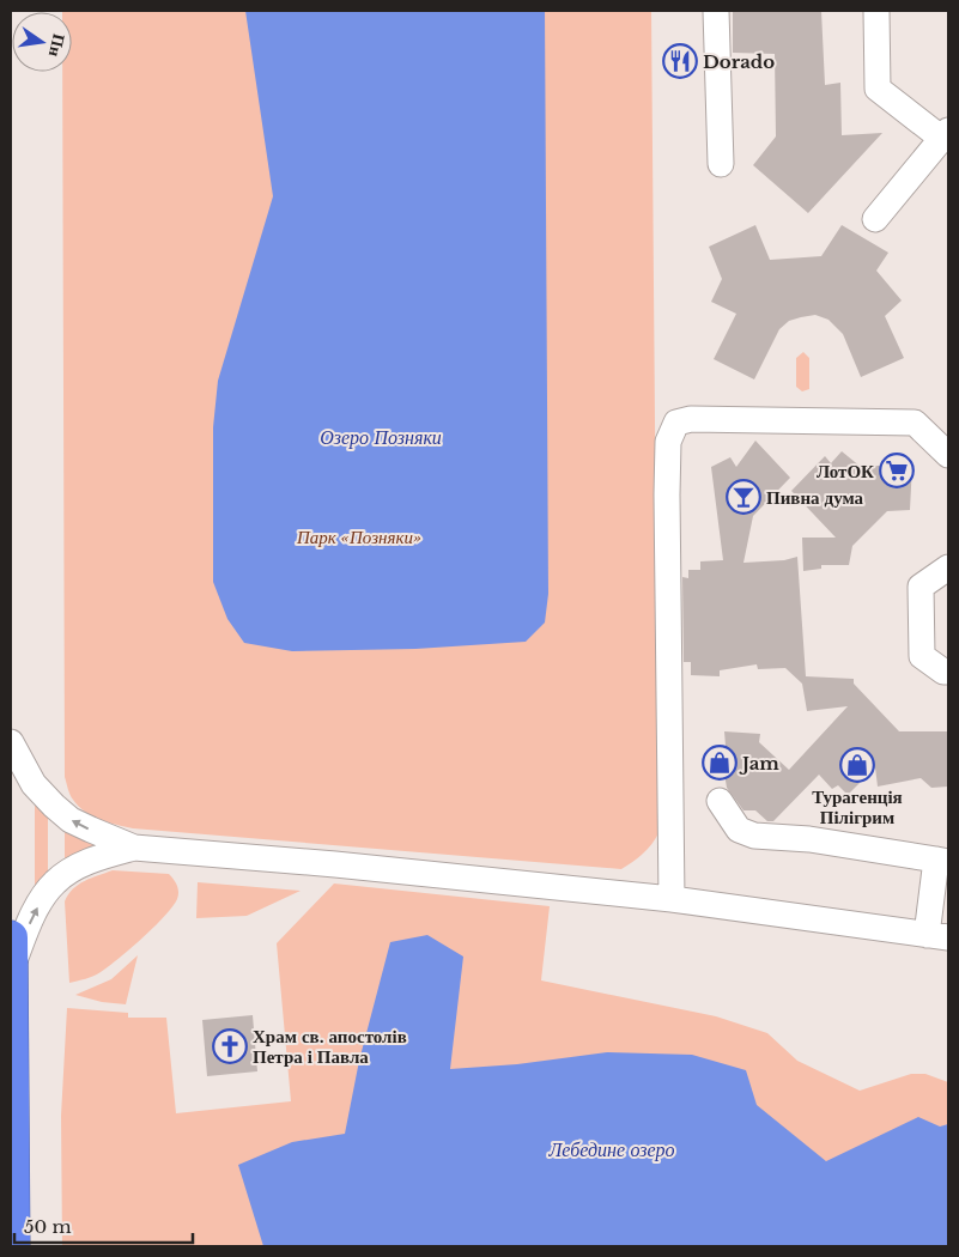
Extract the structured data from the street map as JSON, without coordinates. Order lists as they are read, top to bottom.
{
  "water": ["Озеро Позняки", "Лебедине озеро"],
  "parks": ["Парк «Позняки»"],
  "places": {
    "restaurant": ["Dorado"],
    "supermarket": ["ЛотОК"],
    "bar": ["Пивна дума"],
    "shop": ["Jam", "Турагенція Пілігрим"],
    "church": ["Храм св. апостолів Петра і Павла"]
  },
  "scale_bar": "50 m",
  "north": "right"
}
